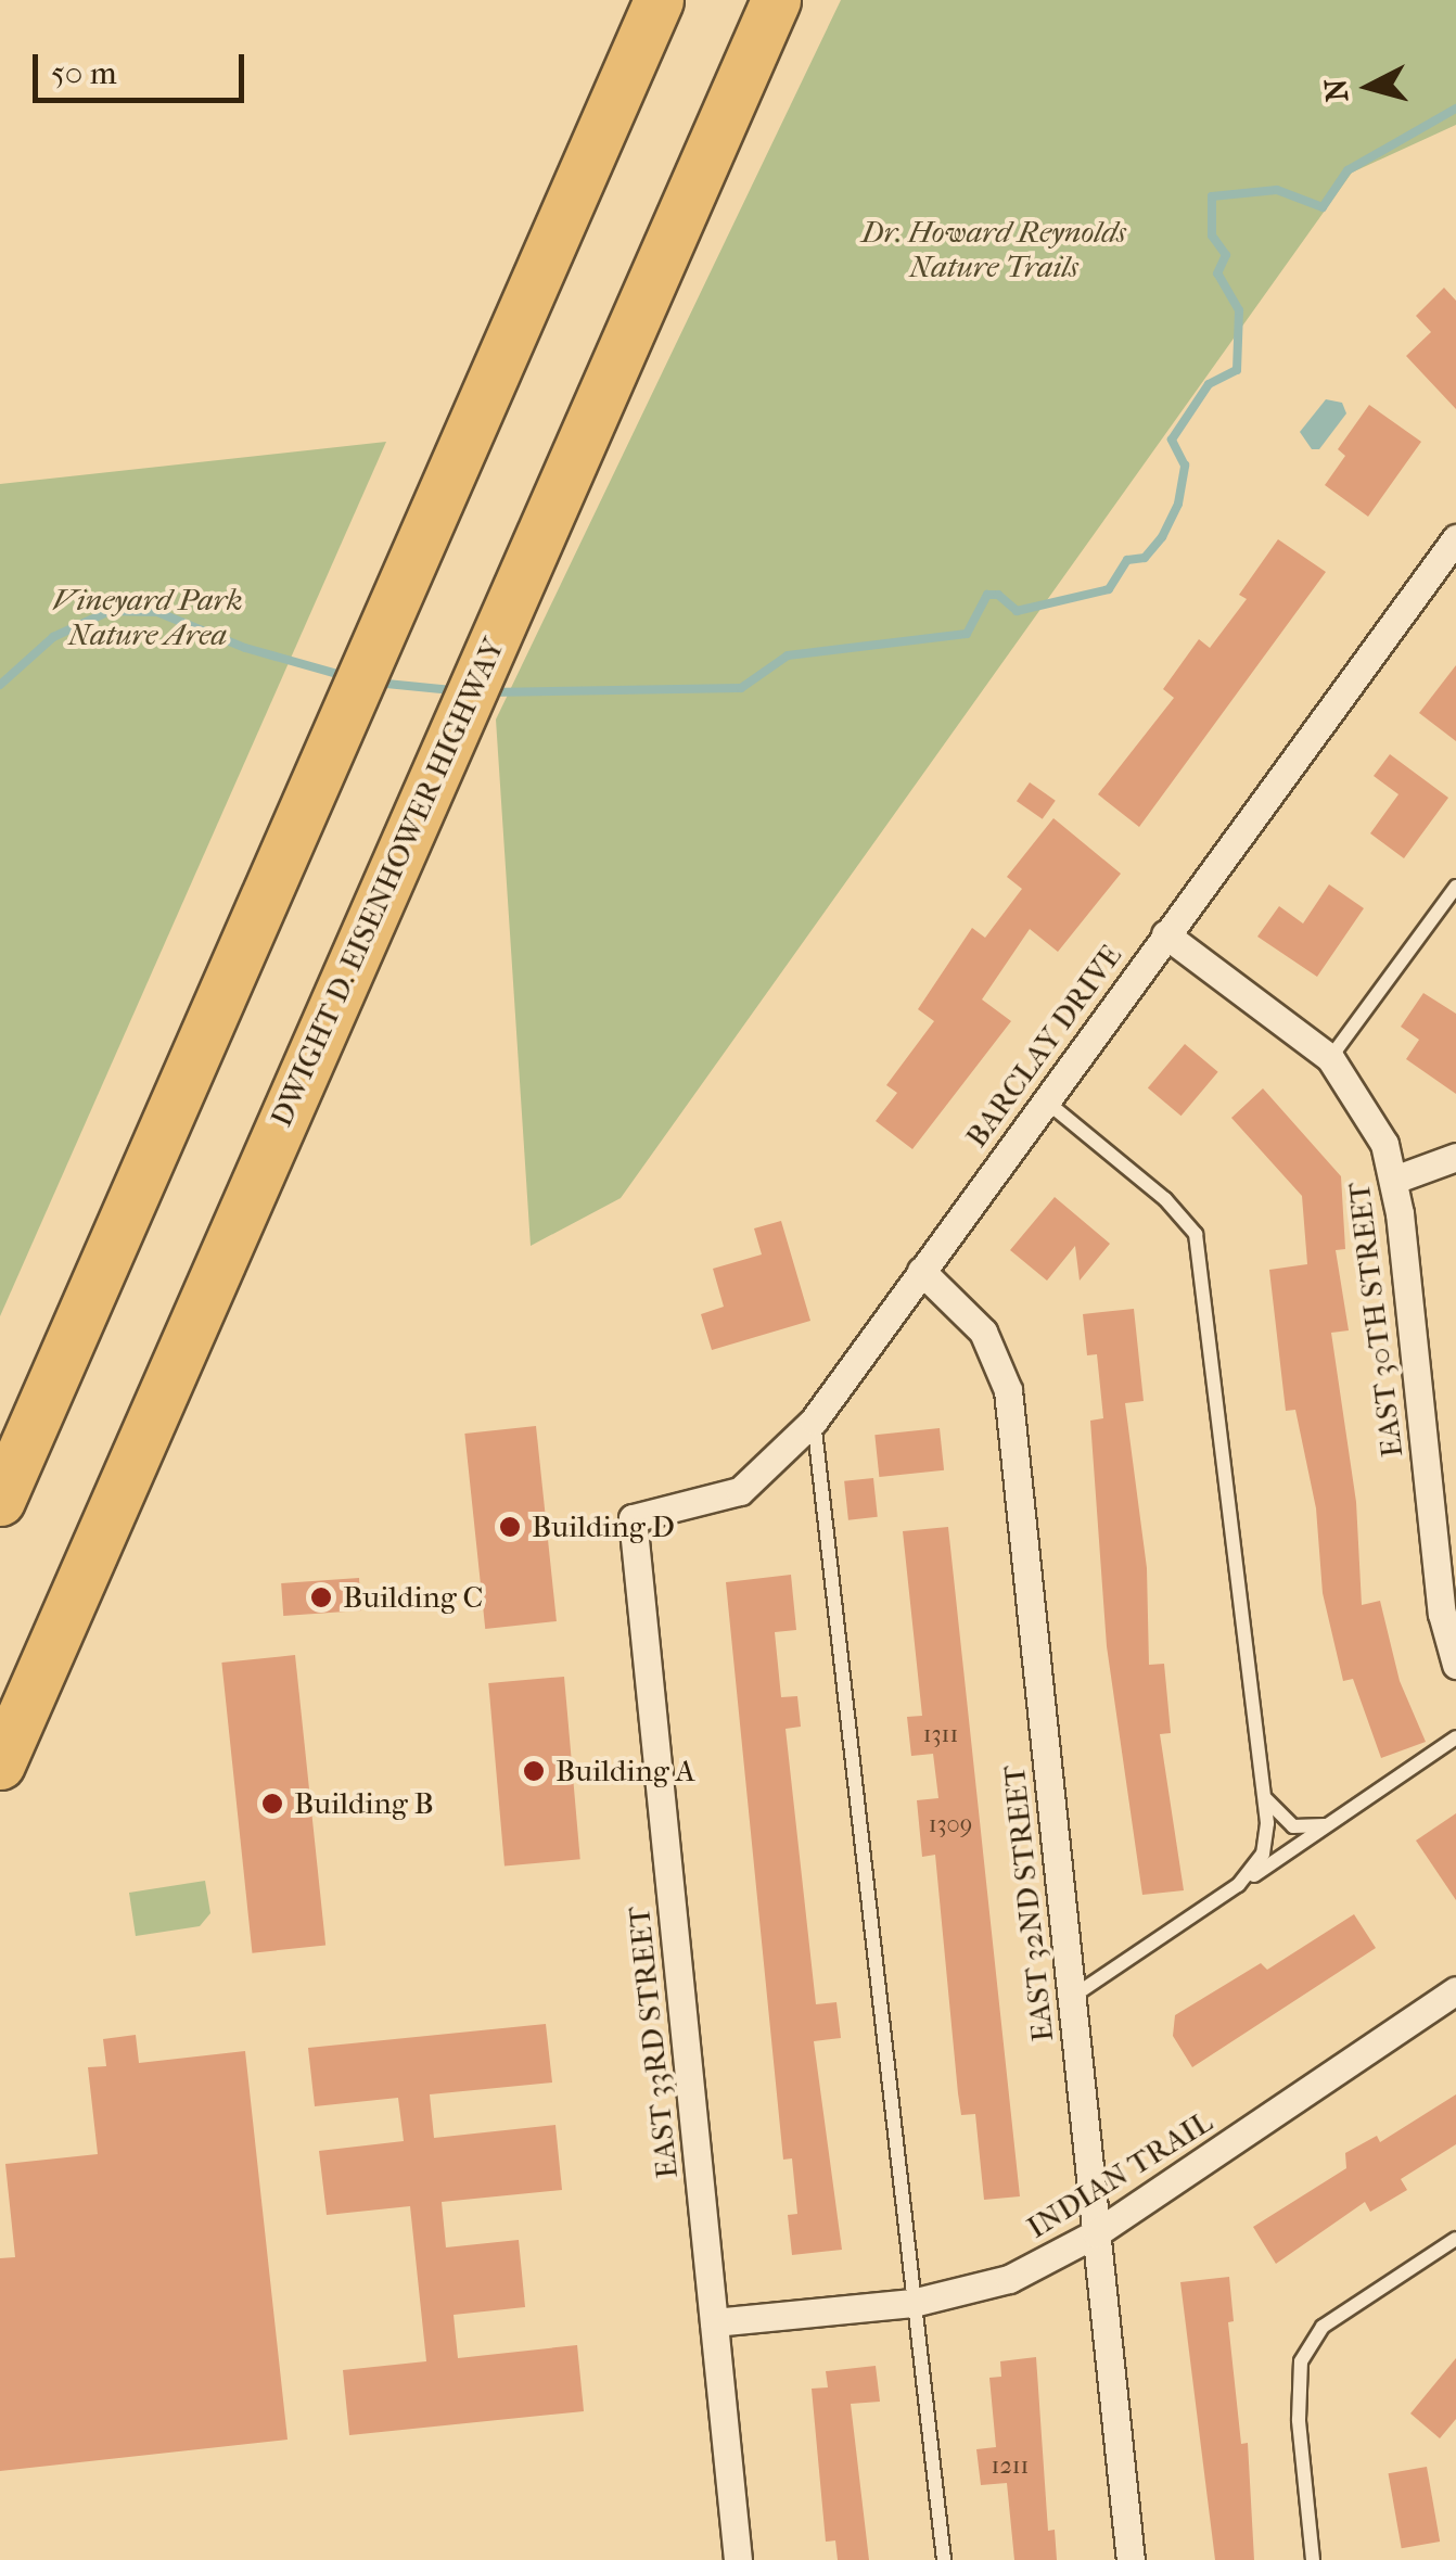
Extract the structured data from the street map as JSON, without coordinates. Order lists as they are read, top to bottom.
{
  "streets": {
    "highway": ["DWIGHT D. EISENHOWER HIGHWAY"],
    "street": [
      "BARCLAY DRIVE",
      "EAST 30TH STREET",
      "EAST 32ND STREET",
      "EAST 33RD STREET",
      "INDIAN TRAIL"
    ]
  },
  "crossings": [
    ["BARCLAY DRIVE", "EAST 30TH STREET"],
    ["BARCLAY DRIVE", "EAST 32ND STREET"],
    ["BARCLAY DRIVE", "EAST 33RD STREET"],
    ["EAST 32ND STREET", "INDIAN TRAIL"],
    ["EAST 33RD STREET", "INDIAN TRAIL"]
  ],
  "parks": ["Dr. Howard Reynolds Nature Trails", "Vineyard Park Nature Area"],
  "places": [
    "Building D",
    "Building C",
    "Building A",
    "Building B"
  ],
  "house_numbers": ["1311", "1309", "1211"],
  "scale_bar": "50 m",
  "north": "left"
}
